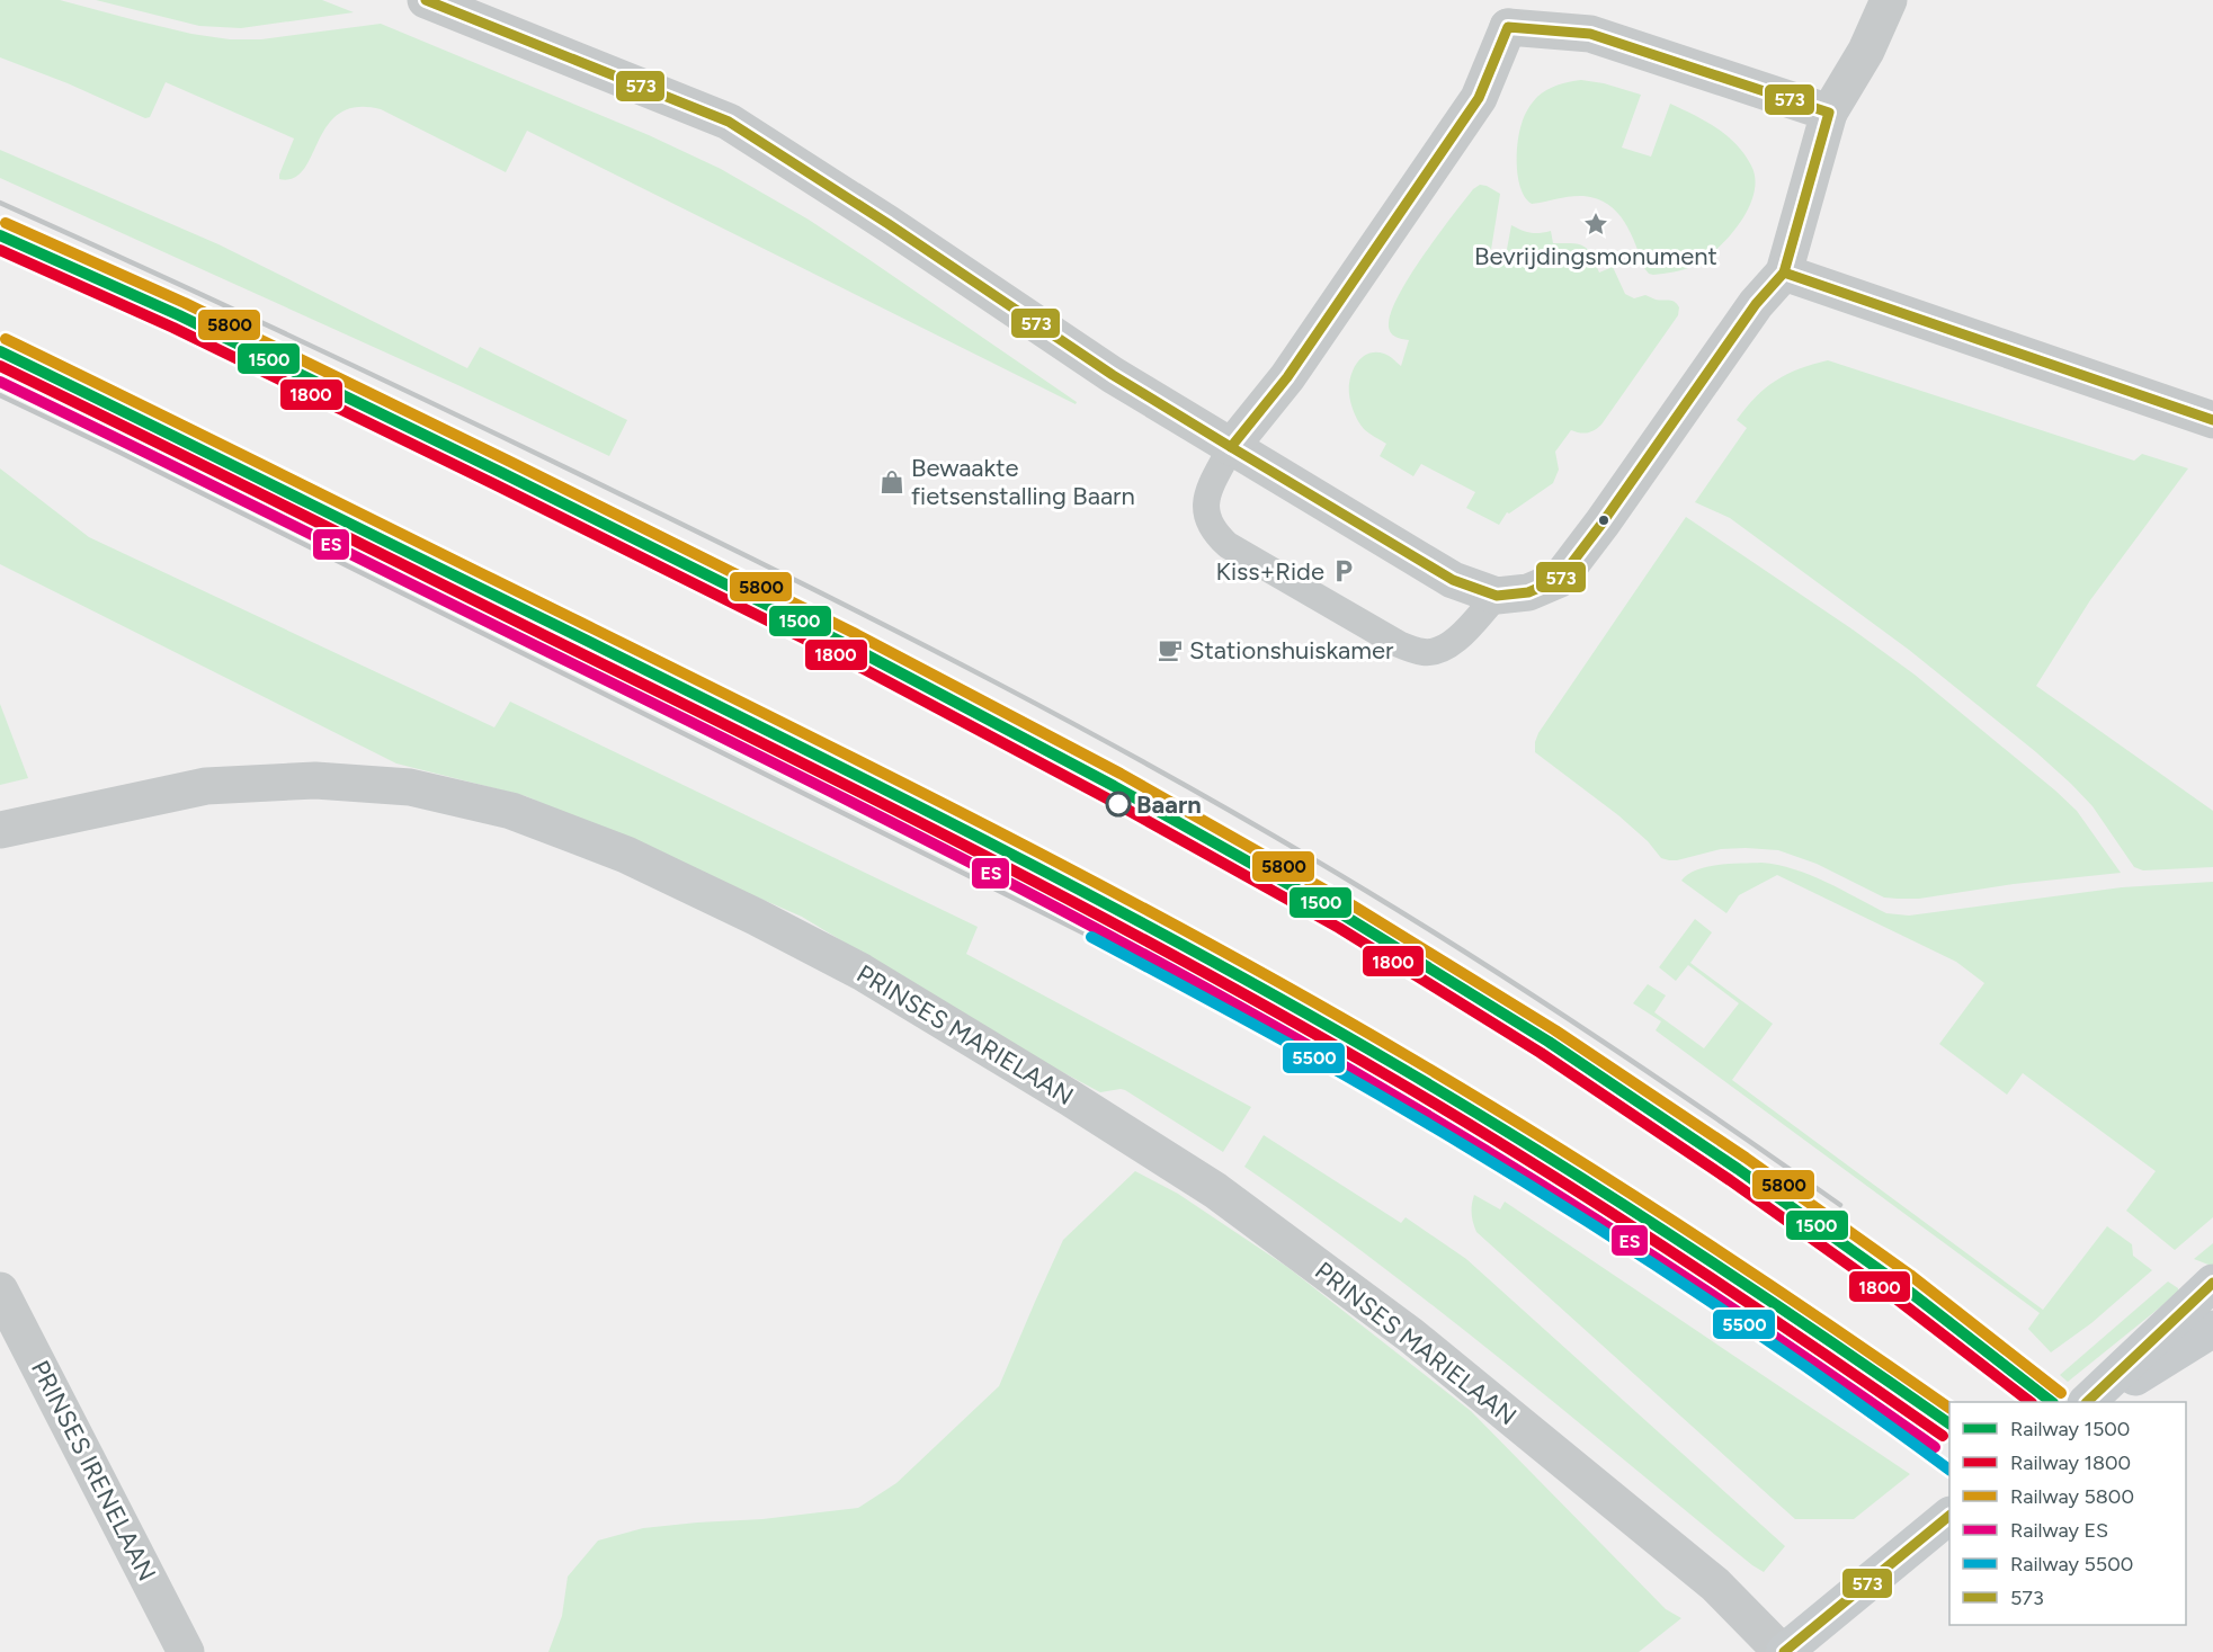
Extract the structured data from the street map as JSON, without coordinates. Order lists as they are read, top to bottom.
{
  "streets": {
    "street": ["PRINSES MARIELAAN", "PRINSES IRENELAAN"]
  },
  "places": {
    "place": ["Bevrijdingsmonument"],
    "shop": ["Bewaakte fietsenstalling Baarn"],
    "parking": ["Kiss+Ride"],
    "cafe": ["Stationshuiskamer"],
    "other": ["Baarn"]
  },
  "lines": [
    "transit line 573",
    "rail line 5800",
    "rail line 1500",
    "rail line 1800",
    "rail line ES",
    "rail line 5500"
  ],
  "legend": [
    "Railway 1500",
    "Railway 1800",
    "Railway 5800",
    "Railway ES",
    "Railway 5500",
    "573"
  ]
}
